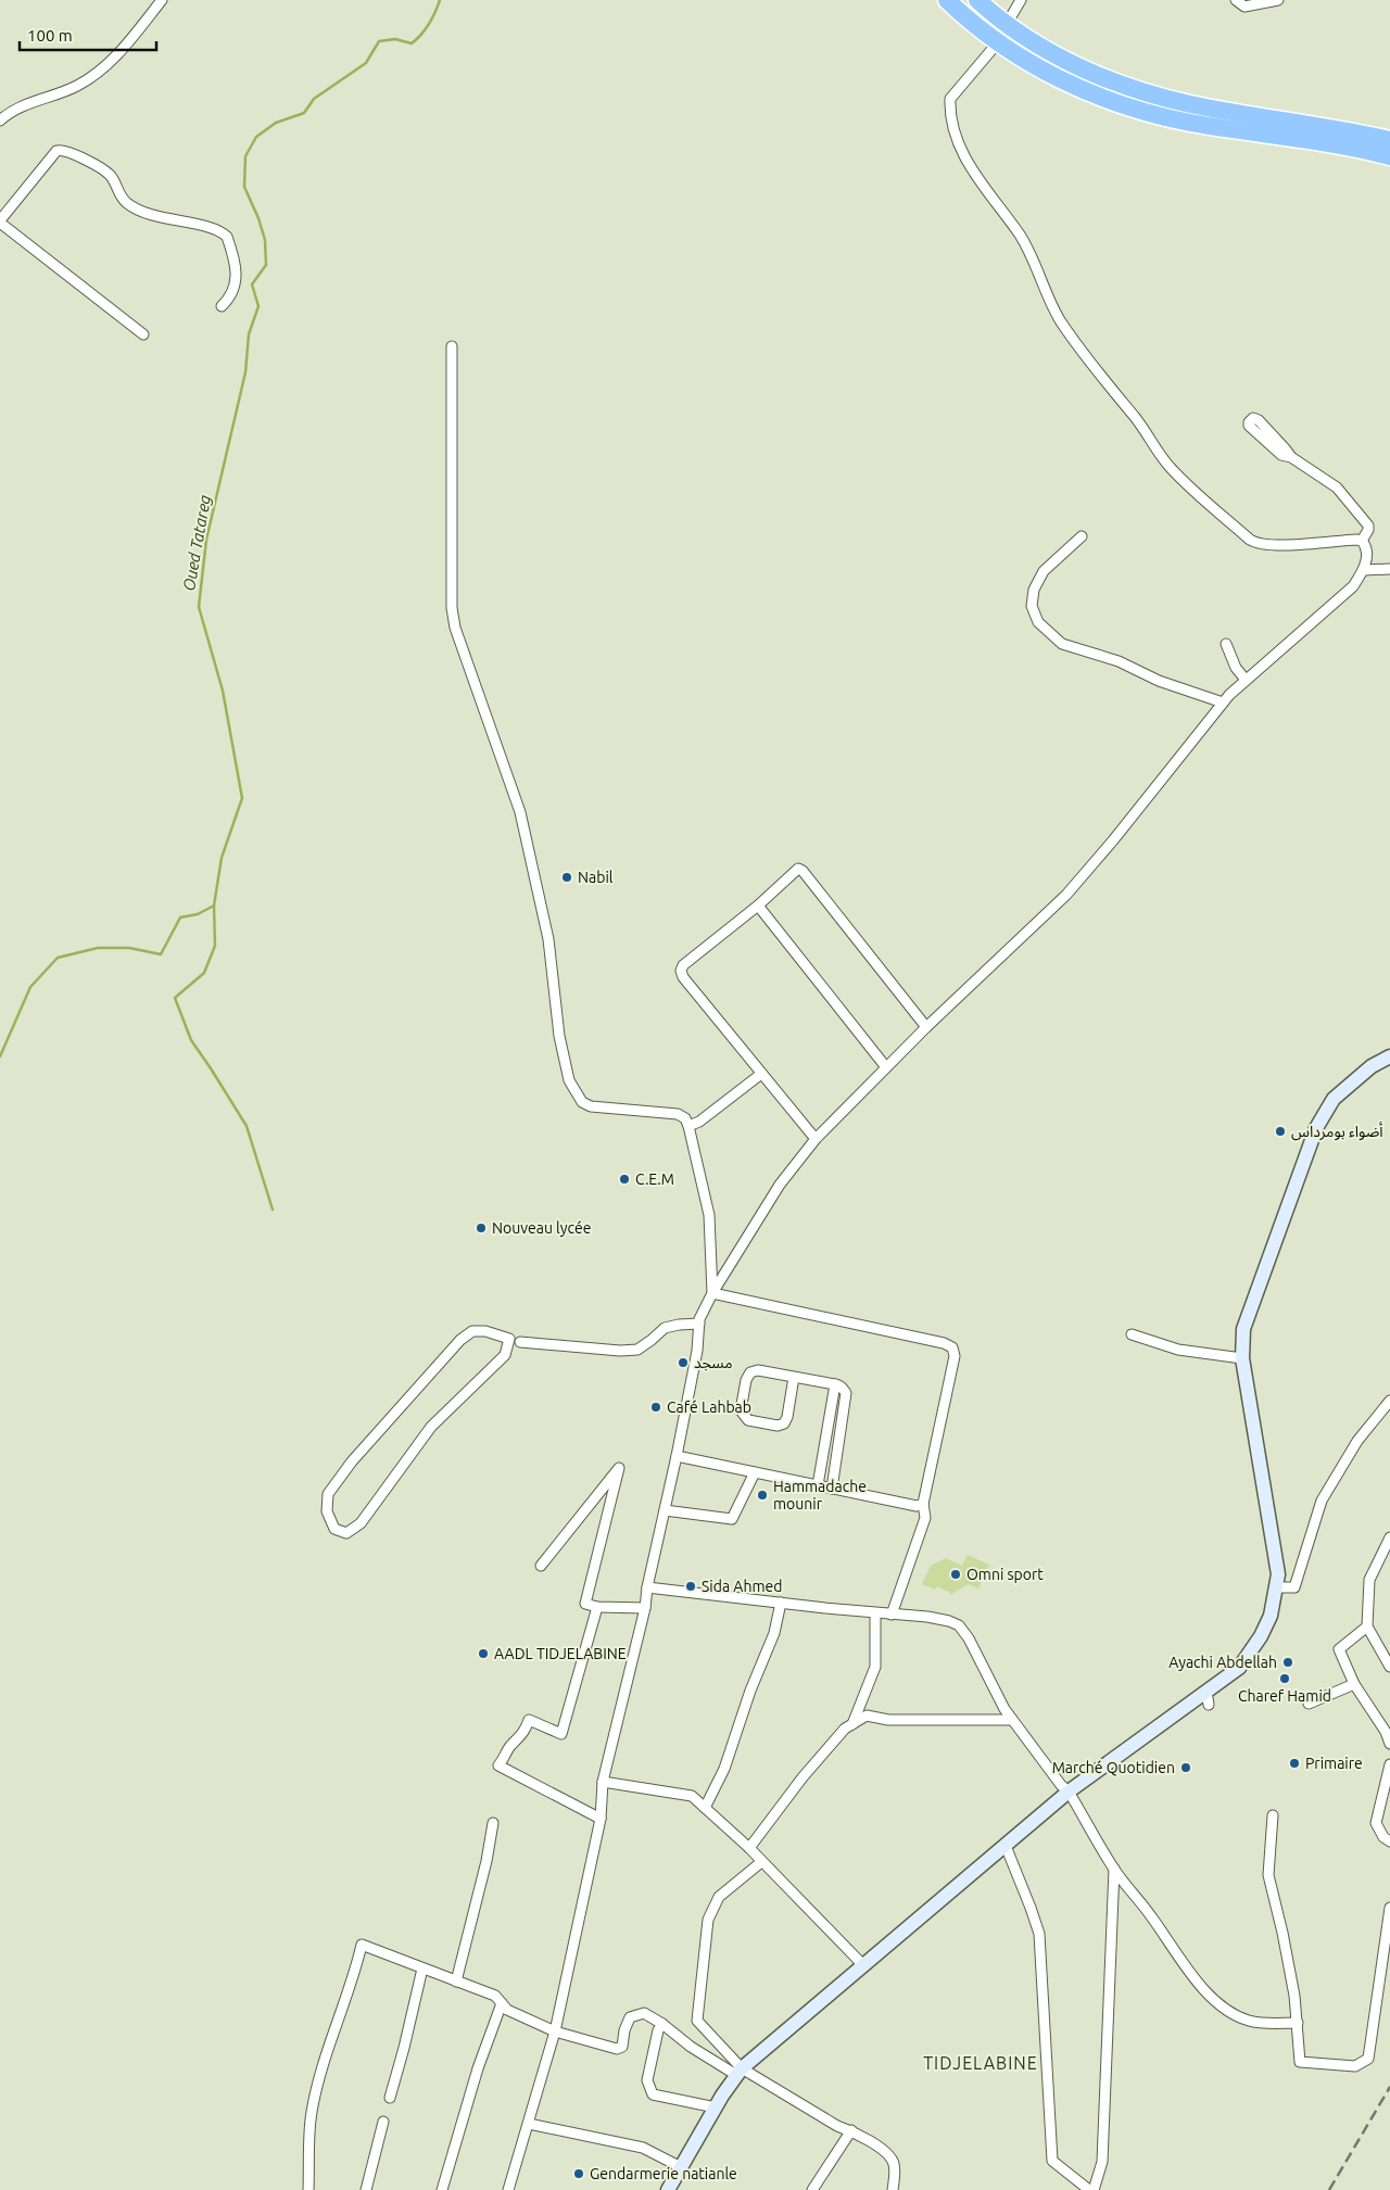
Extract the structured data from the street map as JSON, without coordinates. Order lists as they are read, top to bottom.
{
  "districts": ["TIDJELABINE"],
  "water": ["Oued Tatareg"],
  "places": [
    "Nabil",
    "أضواء بومرداس",
    "C.E.M",
    "Nouveau lycée",
    "مسجد",
    "Café Lahbab",
    "Hammadache mounir",
    "Omni sport",
    "Sida Ahmed",
    "AADL TIDJELABINE",
    "Ayachi Abdellah",
    "Charef Hamid",
    "Primaire",
    "Marché Quotidien",
    "Gendarmerie natianle"
  ],
  "scale_bar": "100 m"
}
